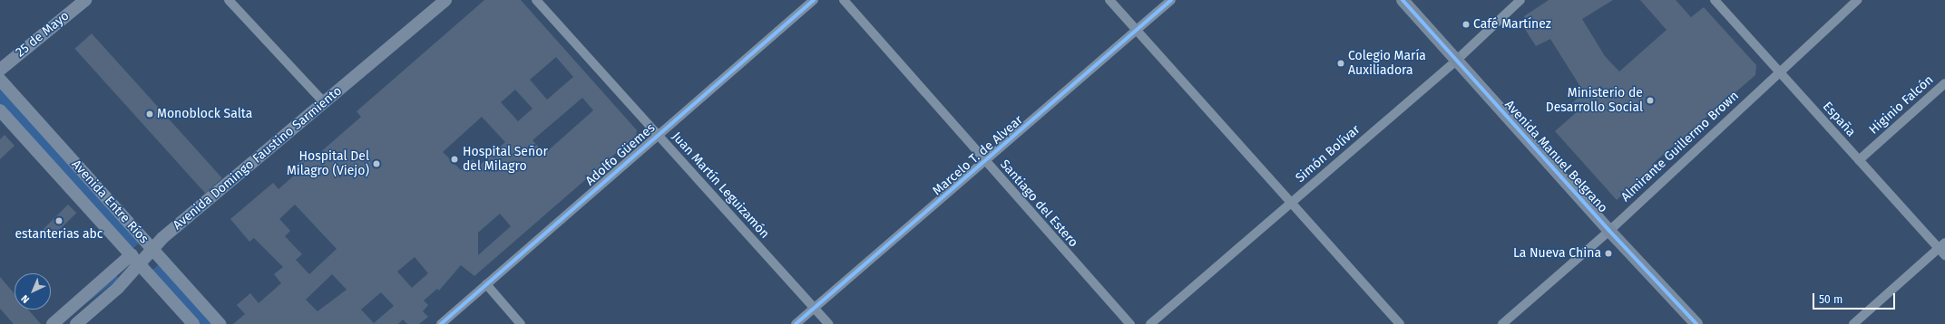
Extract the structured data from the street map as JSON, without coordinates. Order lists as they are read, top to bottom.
{
  "streets": {
    "main road": [
      "25 de Mayo",
      "Avenida Manuel Belgrano",
      "Avenida Domingo Faustino Sarmiento",
      "Avenida Entre Ríos"
    ],
    "street": [
      "Higinio Falcón",
      "España",
      "Almirante Guillermo Brown",
      "Simón Bolívar",
      "Adolfo Güemes",
      "Marcelo T. de Alvear",
      "Juan Martín Leguizamón",
      "Santiago del Estero"
    ]
  },
  "crossings": [
    ["Higinio Falcón", "España"],
    ["España", "Almirante Guillermo Brown"],
    ["Almirante Guillermo Brown", "Avenida Manuel Belgrano"],
    ["Simón Bolívar", "Avenida Manuel Belgrano"],
    ["Adolfo Güemes", "Juan Martín Leguizamón"],
    ["Marcelo T. de Alvear", "Juan Martín Leguizamón"],
    ["Marcelo T. de Alvear", "Santiago del Estero"],
    ["Avenida Domingo Faustino Sarmiento", "Avenida Entre Ríos"]
  ],
  "places": [
    "Café Martínez",
    "Colegio María Auxiliadora",
    "Ministerio de Desarrollo Social",
    "Monoblock Salta",
    "Hospital Señor del Milagro",
    "Hospital Del Milagro (Viejo)",
    "estanterias abc",
    "La Nueva China"
  ],
  "scale_bar": "50 m",
  "north": "bottom left"
}
